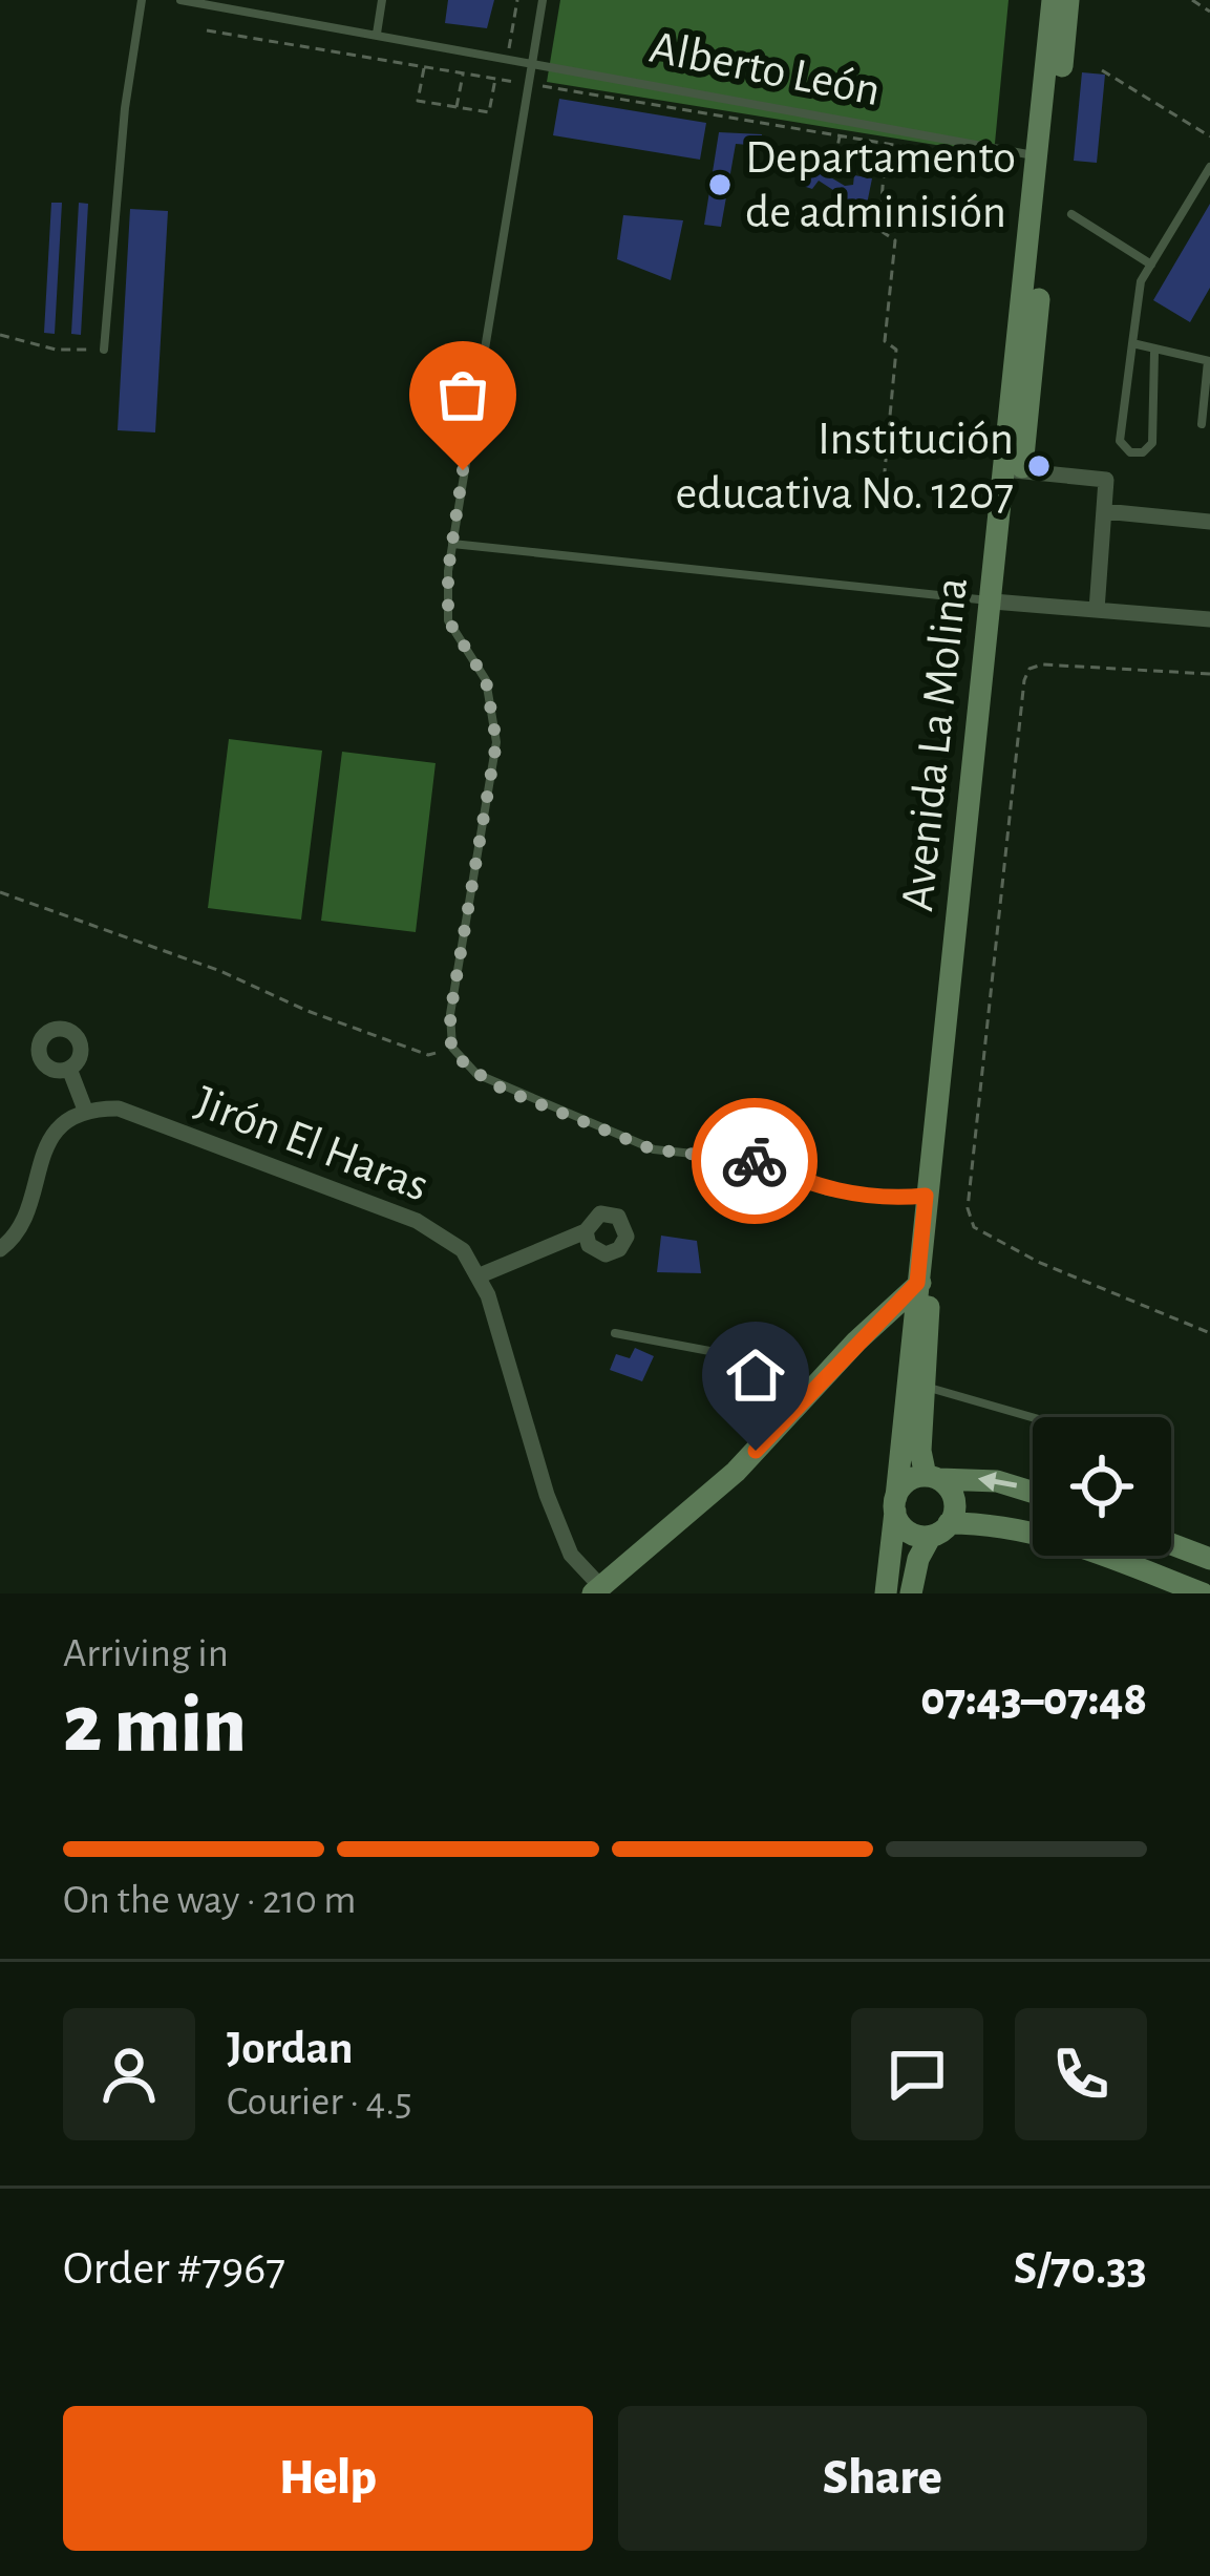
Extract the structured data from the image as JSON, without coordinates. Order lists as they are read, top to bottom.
{
  "streets": {
    "main road": ["Avenida La Molina"],
    "street": ["Jirón El Haras"],
    "lane": ["Alberto León"]
  },
  "crossings": [
    ["Alberto León", "Avenida La Molina"]
  ],
  "places": ["Departamento de adminisión", "Institución educativa No. 1207"],
  "page": {
    "heading": ["2 min", "Arriving in", "07:43–07:48"],
    "panel": [
      "Jordan",
      "Courier · 4.5",
      "Order #7967",
      "S/70.33"
    ],
    "bar": "On the way · 210 m",
    "buttons": ["Help", "Share"]
  }
}
